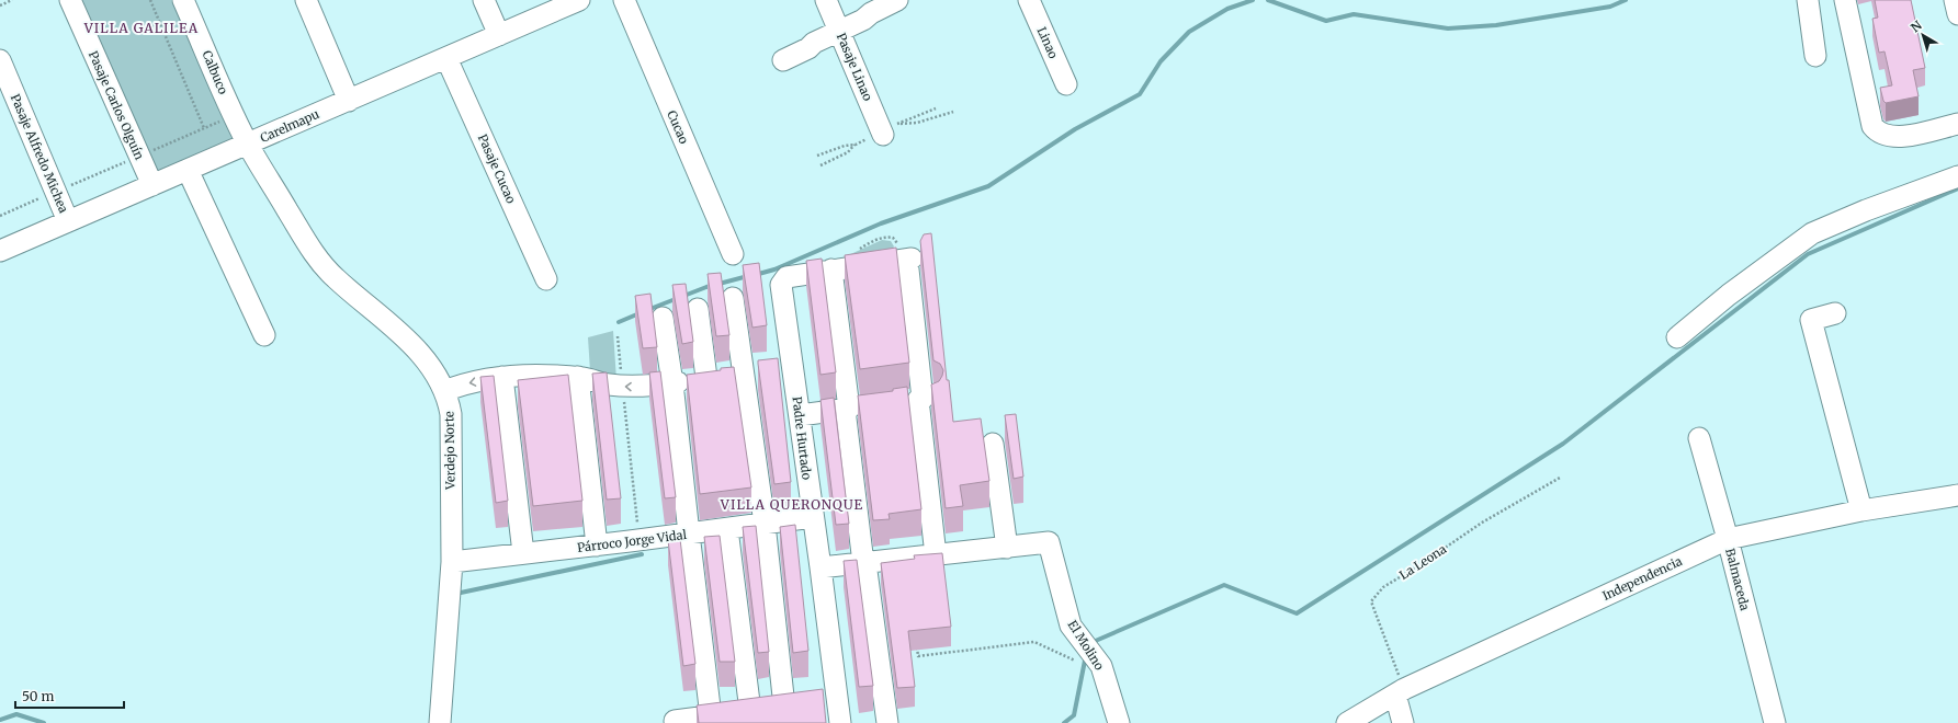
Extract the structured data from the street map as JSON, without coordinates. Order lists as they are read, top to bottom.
{
  "streets": {
    "street": [
      "Linao",
      "Pasaje Linao",
      "Calbuco",
      "Pasaje Carlos Olguín",
      "Carelmapu",
      "Cucao",
      "Pasaje Alfredo Michea",
      "Pasaje Cucao",
      "Padre Hurtado",
      "Verdejo Norte",
      "Párroco Jorge Vidal",
      "Independencia",
      "Balmaceda",
      "El Molino"
    ],
    "path": ["La Leona"]
  },
  "crossings": [
    ["Calbuco", "Carelmapu"],
    ["Calbuco", "Verdejo Norte"],
    ["Pasaje Carlos Olguín", "Carelmapu"],
    ["Carelmapu", "Pasaje Alfredo Michea"],
    ["Carelmapu", "Pasaje Cucao"],
    ["Carelmapu", "Verdejo Norte"],
    ["Padre Hurtado", "Párroco Jorge Vidal"],
    ["Verdejo Norte", "Párroco Jorge Vidal"],
    ["La Leona", "Independencia"],
    ["Independencia", "Balmaceda"]
  ],
  "districts": ["VILLA GALILEA", "VILLA QUERONQUE"],
  "scale_bar": "50 m",
  "north": "top left"
}
